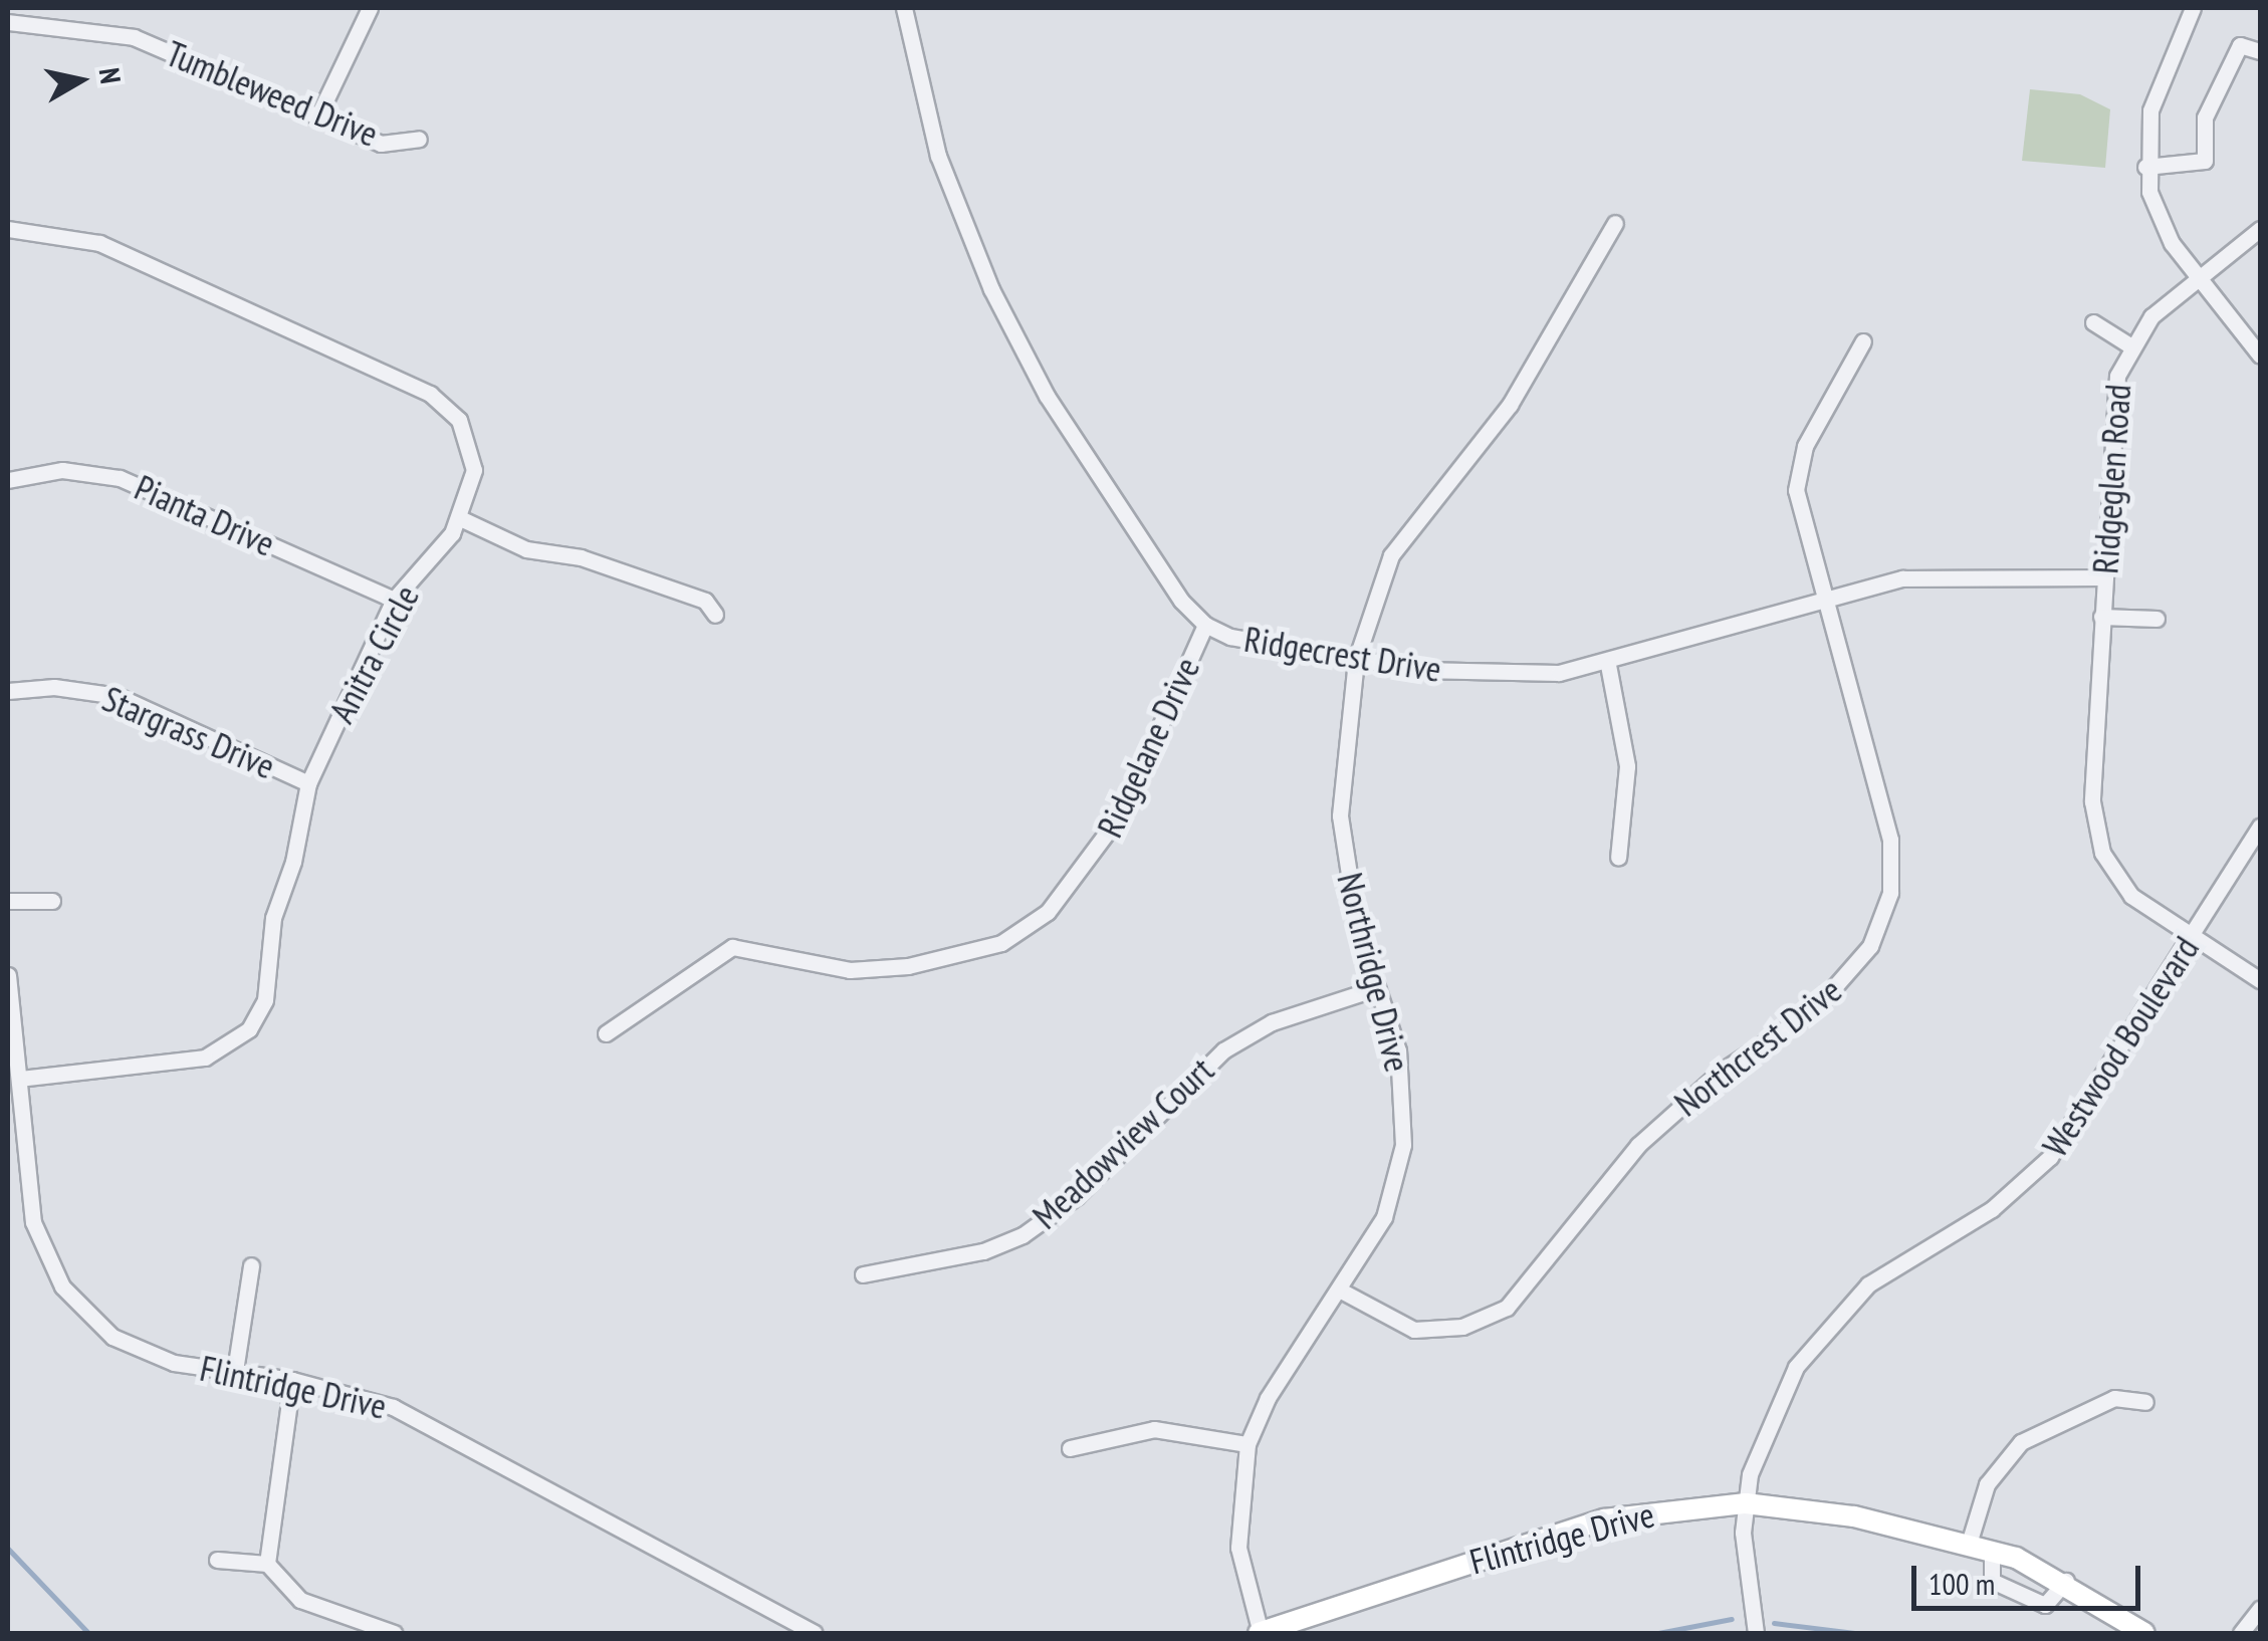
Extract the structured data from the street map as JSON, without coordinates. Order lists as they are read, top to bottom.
{
  "streets": {
    "street": [
      "Tumbleweed Drive",
      "Ridgeglen Road",
      "Pianta Drive",
      "Anitra Circle",
      "Ridgecrest Drive",
      "Stargrass Drive",
      "Ridgelane Drive",
      "Northridge Drive",
      "Northcrest Drive",
      "Westwood Boulevard",
      "Meadowview Court",
      "Flintridge Drive"
    ]
  },
  "crossings": [
    ["Ridgeglen Road", "Ridgecrest Drive"],
    ["Ridgeglen Road", "Westwood Boulevard"],
    ["Pianta Drive", "Anitra Circle"],
    ["Anitra Circle", "Stargrass Drive"],
    ["Anitra Circle", "Flintridge Drive"],
    ["Ridgecrest Drive", "Ridgelane Drive"],
    ["Ridgecrest Drive", "Northridge Drive"],
    ["Ridgecrest Drive", "Northcrest Drive"],
    ["Northridge Drive", "Northcrest Drive"],
    ["Northridge Drive", "Meadowview Court"],
    ["Northridge Drive", "Flintridge Drive"],
    ["Westwood Boulevard", "Flintridge Drive"]
  ],
  "scale_bar": "100 m",
  "north": "right"
}
